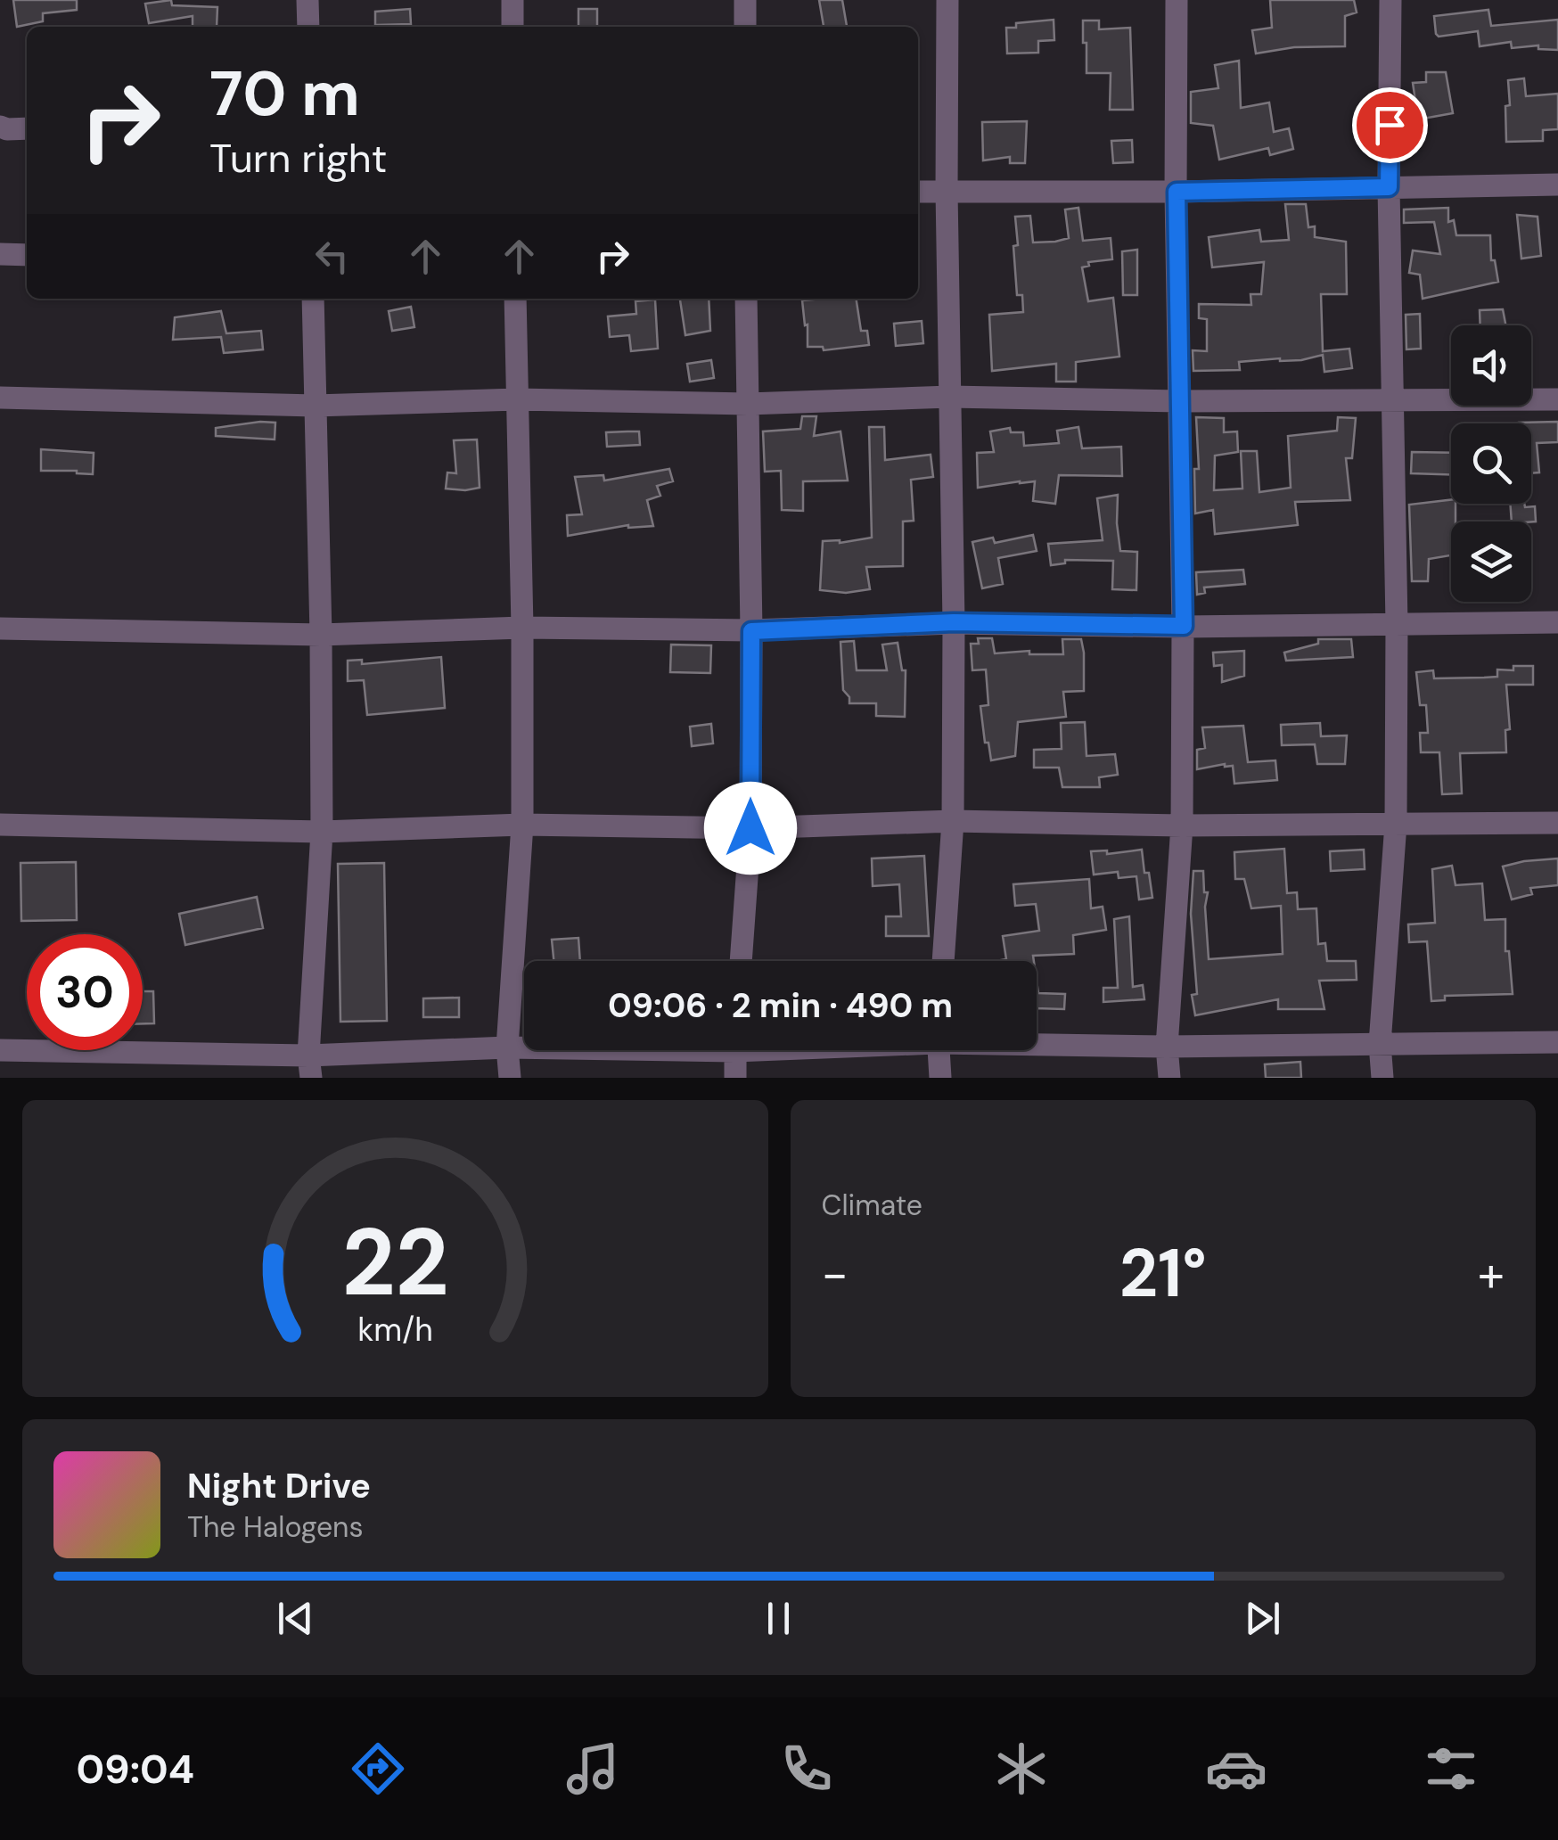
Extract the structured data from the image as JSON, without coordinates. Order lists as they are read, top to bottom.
{
  "page": {
    "turn": ["70 m", "Turn right"],
    "limit": "30",
    "trip": "09:06 · 2 min · 490 m",
    "tile": "Climate",
    "heat": ["−", "21°", "+"],
    "song": ["Night Drive", "The Halogens"],
    "tabs": "09:04",
    "gauge": ["22", "km/h"]
  }
}
